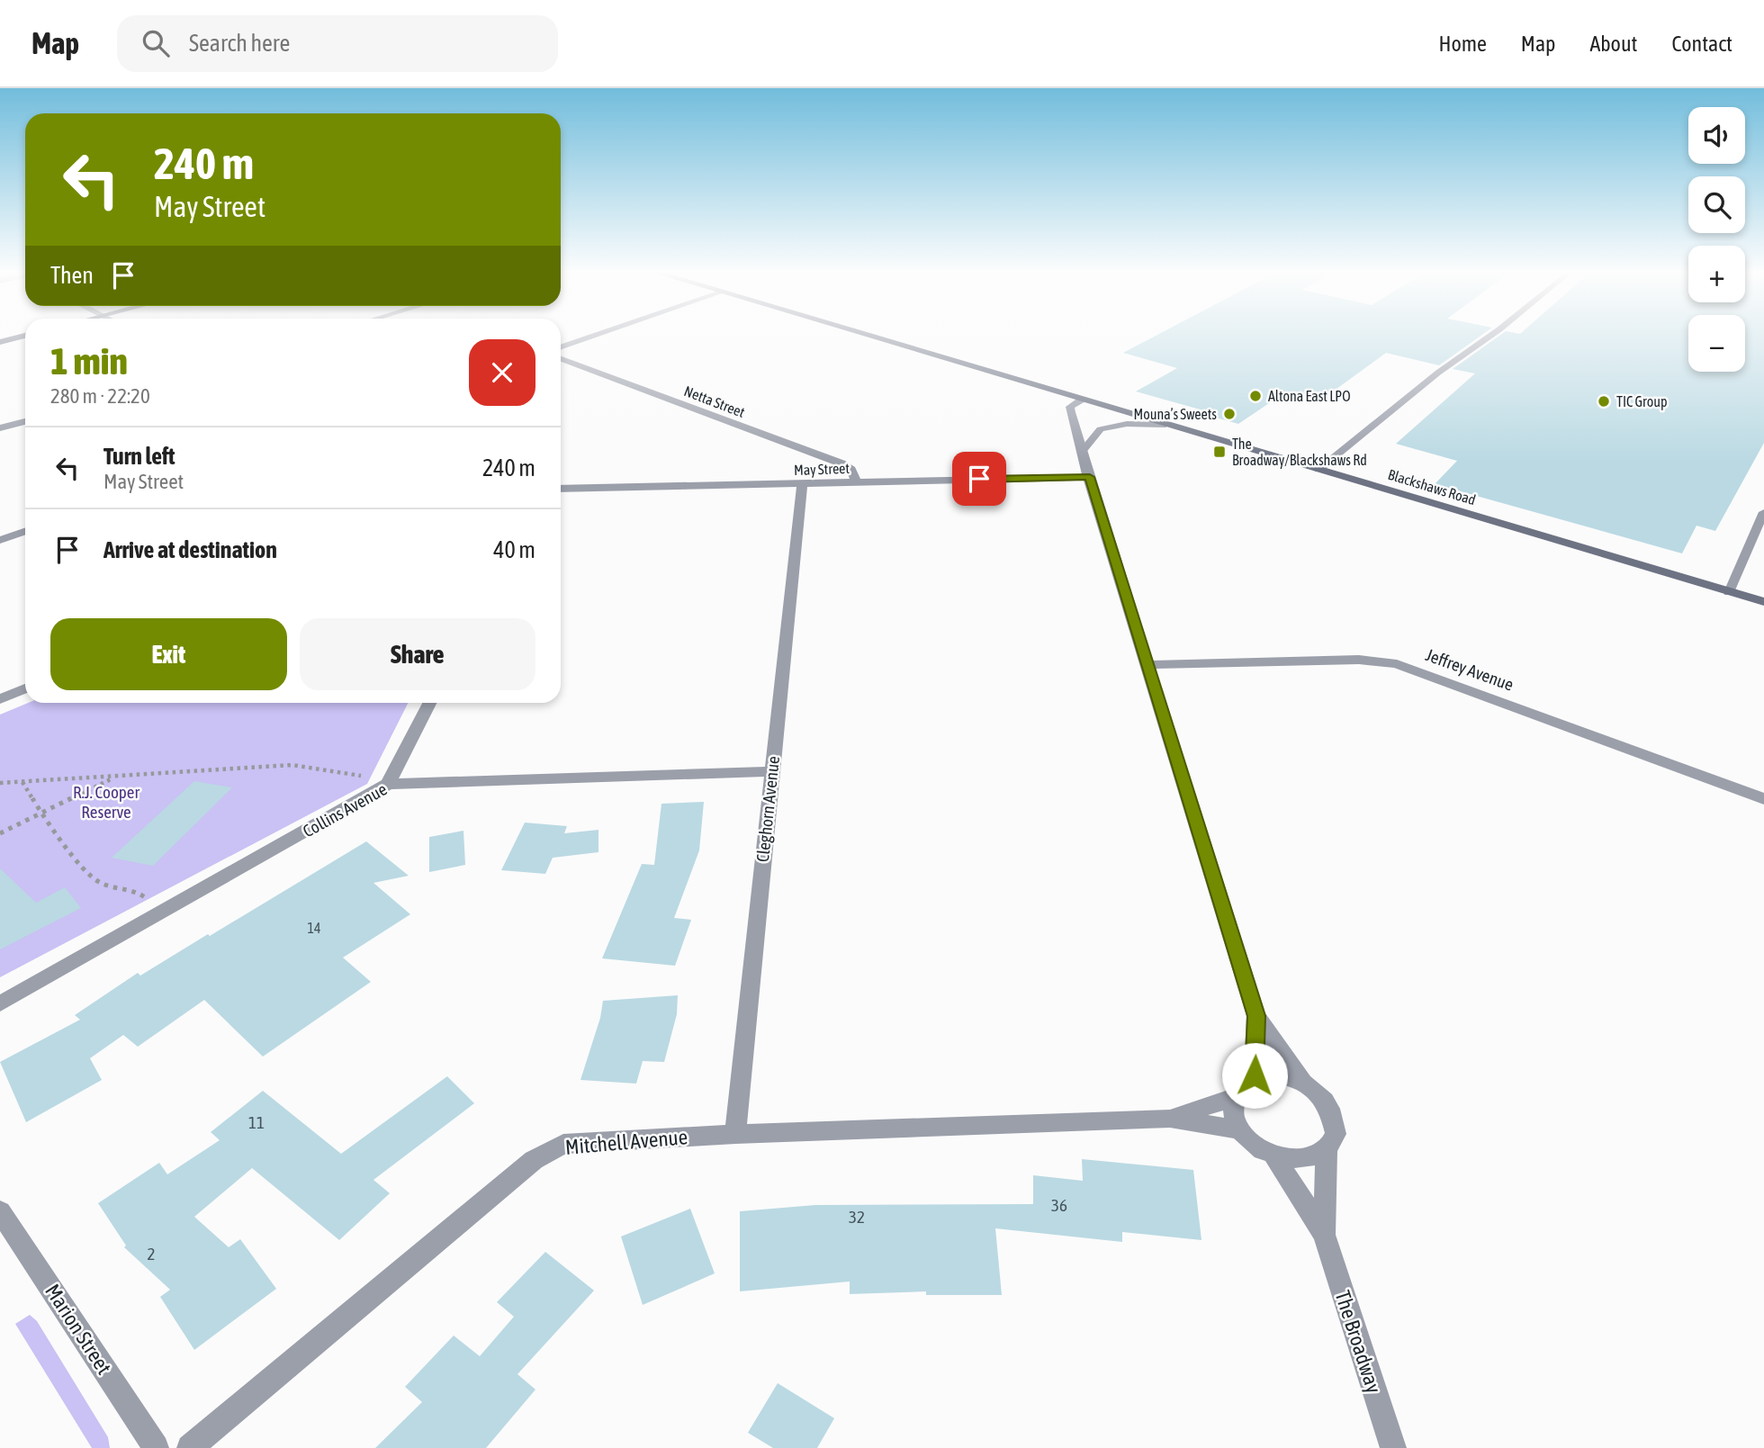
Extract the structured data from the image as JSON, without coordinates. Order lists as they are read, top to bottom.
{
  "streets": {
    "main road": ["Blackshaws Road"],
    "street": [
      "Netta Street",
      "May Street",
      "Jeffrey Avenue",
      "Cleghorn Avenue",
      "Collins Avenue",
      "Mitchell Avenue",
      "Marion Street",
      "The Broadway"
    ]
  },
  "crossings": [
    ["Netta Street", "May Street"],
    ["May Street", "Cleghorn Avenue"],
    ["Cleghorn Avenue", "Collins Avenue"],
    ["Cleghorn Avenue", "Mitchell Avenue"],
    ["Mitchell Avenue", "The Broadway"]
  ],
  "parks": ["R.J. Cooper Reserve"],
  "places": {
    "other": ["Altona East LPO", "TIC Group", "Mouna’s Sweets"],
    "transit": ["The Broadway/Blackshaws Rd"]
  },
  "house_numbers": [
    "14",
    "11",
    "36",
    "32",
    "2"
  ],
  "page": {
    "header": "Map",
    "search": "Search here",
    "nav": [
      "Home",
      "Map",
      "About",
      "Contact"
    ],
    "map_buttons": ["+", "−"],
    "turn": ["240 m", "May Street"],
    "then": "Then",
    "heading": ["1 min", "280 m · 22:20"],
    "list": [
      {
        "name": "Turn left",
        "note": "May Street",
        "value": "240 m"
      },
      {
        "name": "Arrive at destination",
        "value": "40 m"
      }
    ],
    "buttons": ["Exit", "Share"]
  }
}
